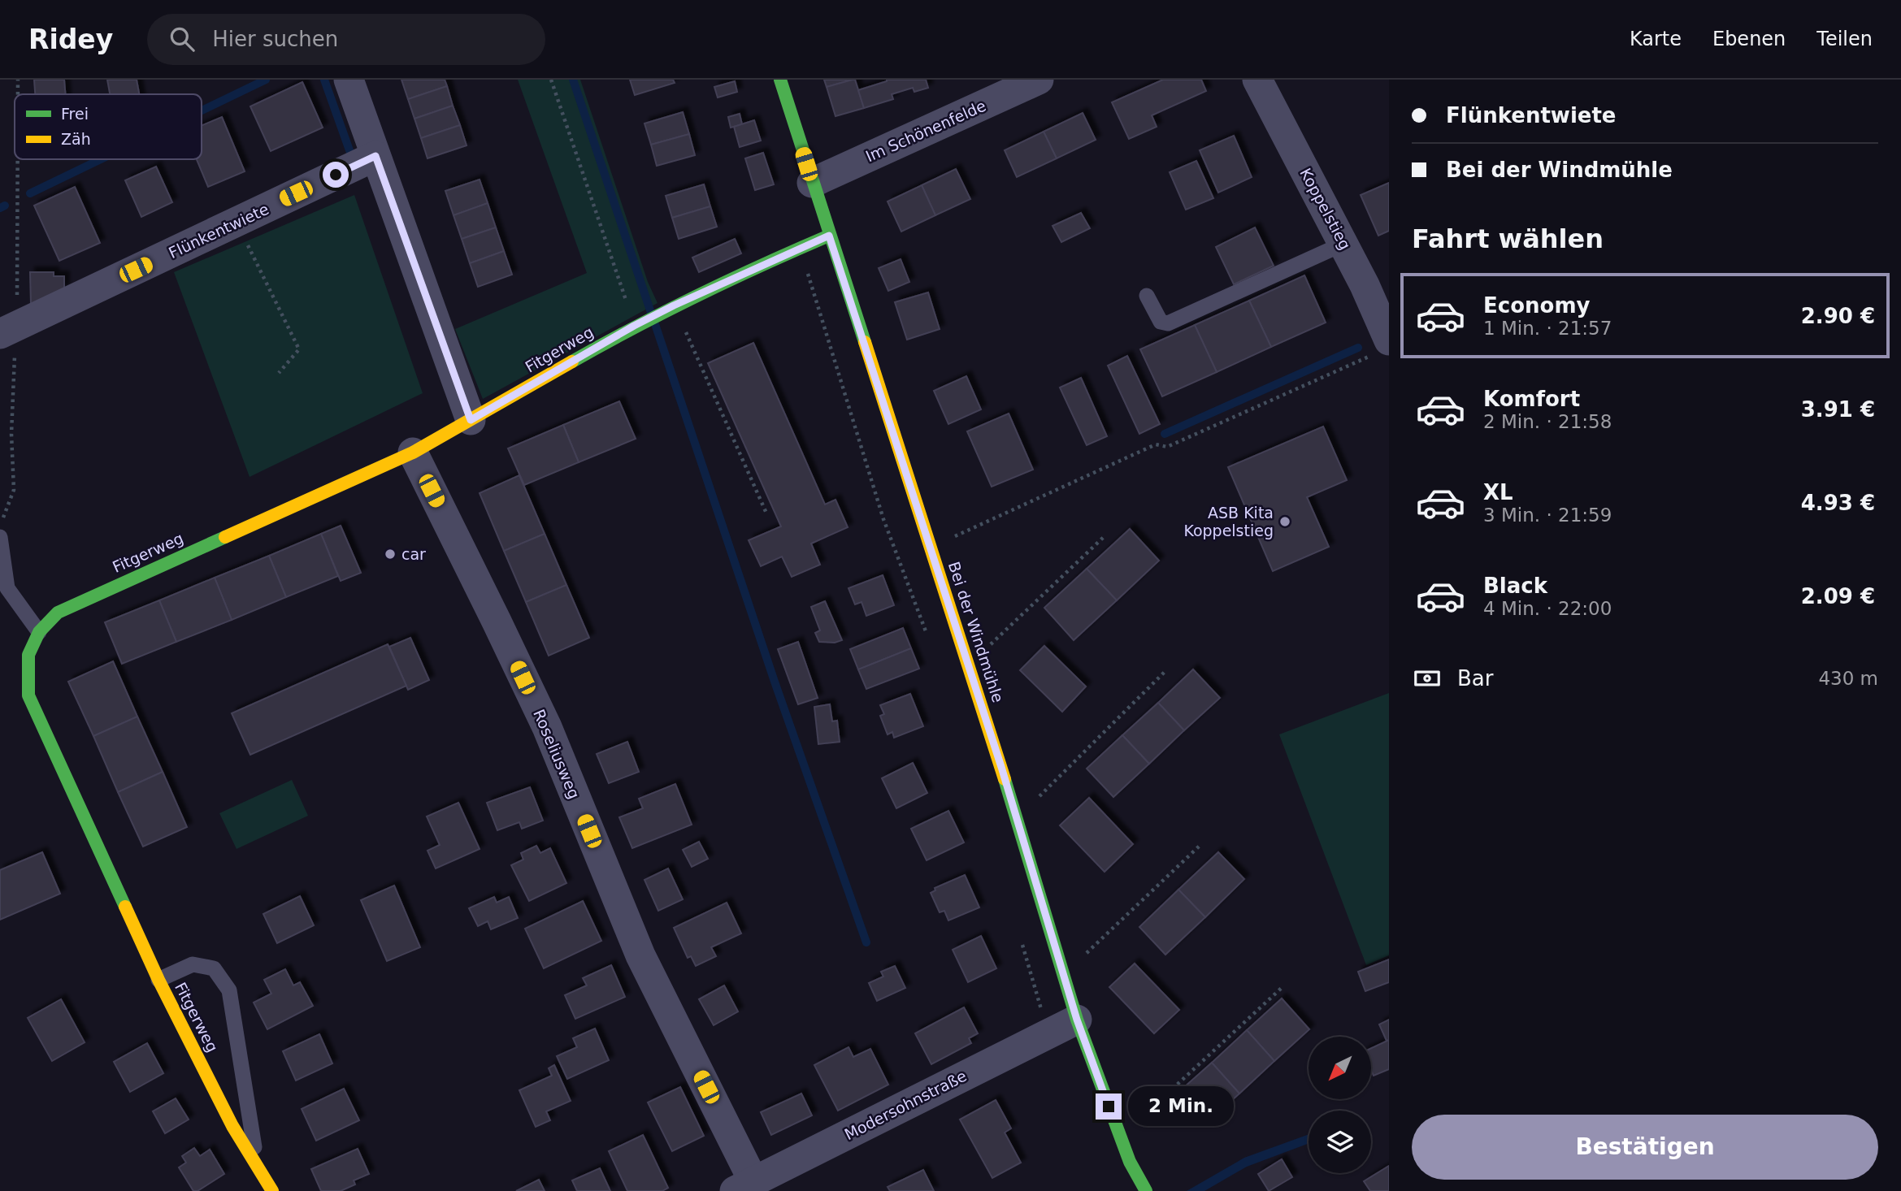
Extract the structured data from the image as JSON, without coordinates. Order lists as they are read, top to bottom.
{
  "streets": {
    "street": [
      "Im Schönenfelde",
      "Koppelstieg",
      "Flünkentwiete",
      "Fitgerweg",
      "Bei der Windmühle",
      "Roseliusweg",
      "Modersohnstraße"
    ]
  },
  "crossings": [
    ["Im Schönenfelde", "Bei der Windmühle"],
    ["Fitgerweg", "Bei der Windmühle"],
    ["Fitgerweg", "Roseliusweg"],
    ["Bei der Windmühle", "Modersohnstraße"],
    ["Roseliusweg", "Modersohnstraße"]
  ],
  "places": ["ASB Kita Koppelstieg", "car"],
  "legend": ["Frei", "Zäh"],
  "north": "bottom left",
  "page": {
    "header": "Ridey",
    "search": "Hier suchen",
    "nav": ["Karte", "Ebenen", "Teilen"],
    "banner": ["Flünkentwiete", "Bei der Windmühle"],
    "heading": "Fahrt wählen",
    "list": [
      {
        "name": "Economy",
        "note": "1 Min. · 21:57",
        "value": "2.90 €"
      },
      {
        "name": "Komfort",
        "note": "2 Min. · 21:58",
        "value": "3.91 €"
      },
      {
        "name": "XL",
        "note": "3 Min. · 21:59",
        "value": "4.93 €"
      },
      {
        "name": "Black",
        "note": "4 Min. · 22:00",
        "value": "2.09 €"
      }
    ],
    "pay": ["Bar", "430 m"],
    "bubble": "2 Min.",
    "buttons": "Bestätigen"
  }
}
